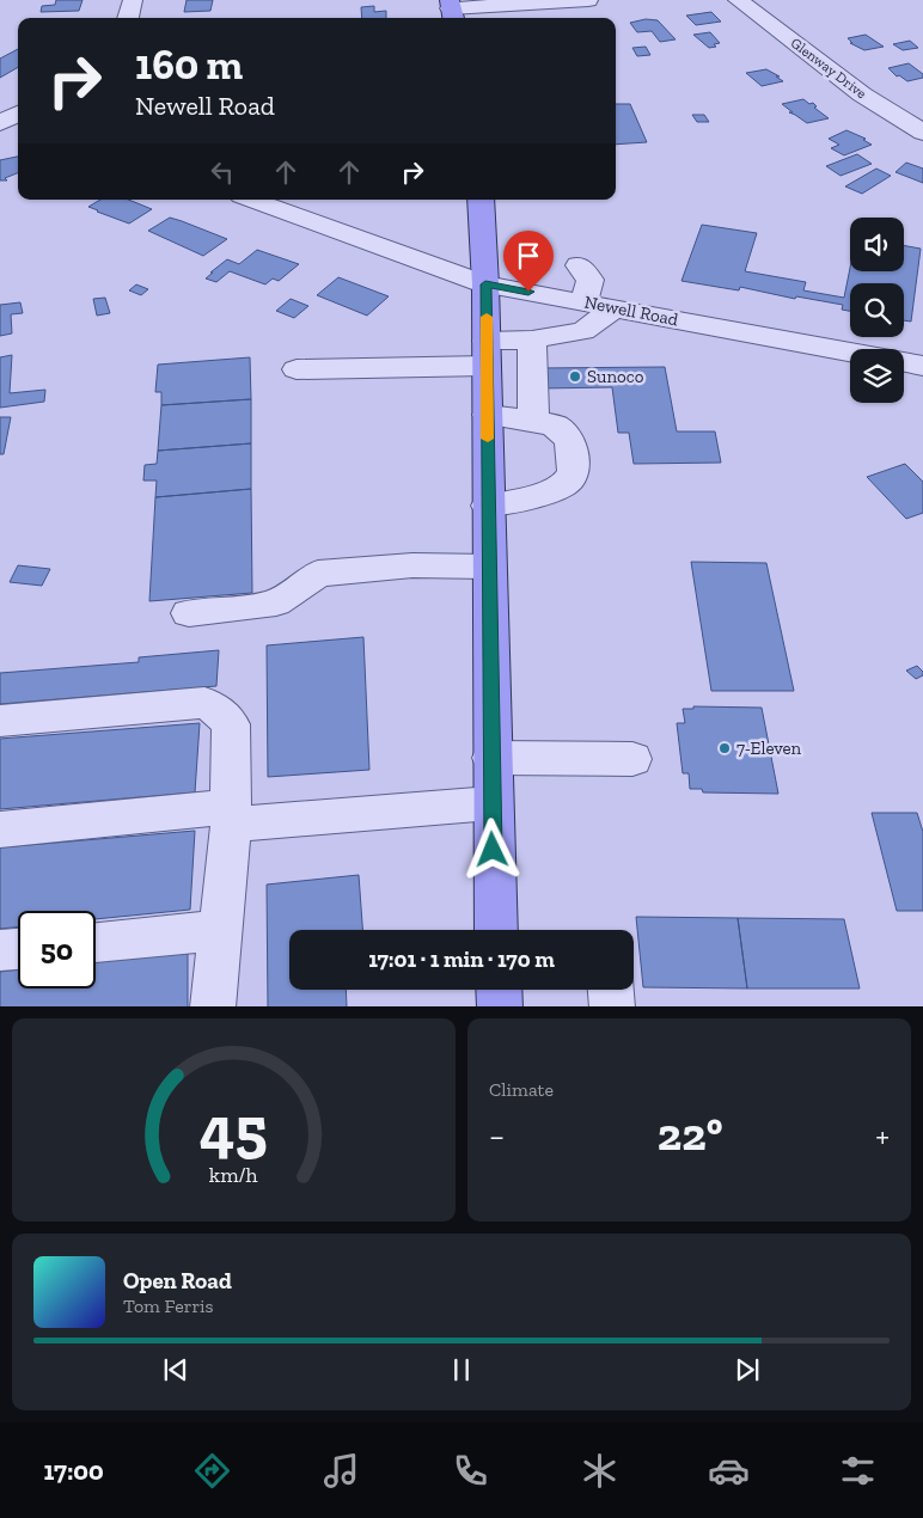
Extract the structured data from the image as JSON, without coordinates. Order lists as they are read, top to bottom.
{
  "streets": {
    "street": ["Glenway Drive", "Newell Road"]
  },
  "places": ["Sunoco", "7-Eleven"],
  "page": {
    "turn": ["160 m", "Newell Road"],
    "limit": "50",
    "trip": "17:01 · 1 min · 170 m",
    "tile": "Climate",
    "heat": ["−", "22°", "+"],
    "song": ["Open Road", "Tom Ferris"],
    "tabs": "17:00",
    "gauge": ["45", "km/h"]
  }
}
